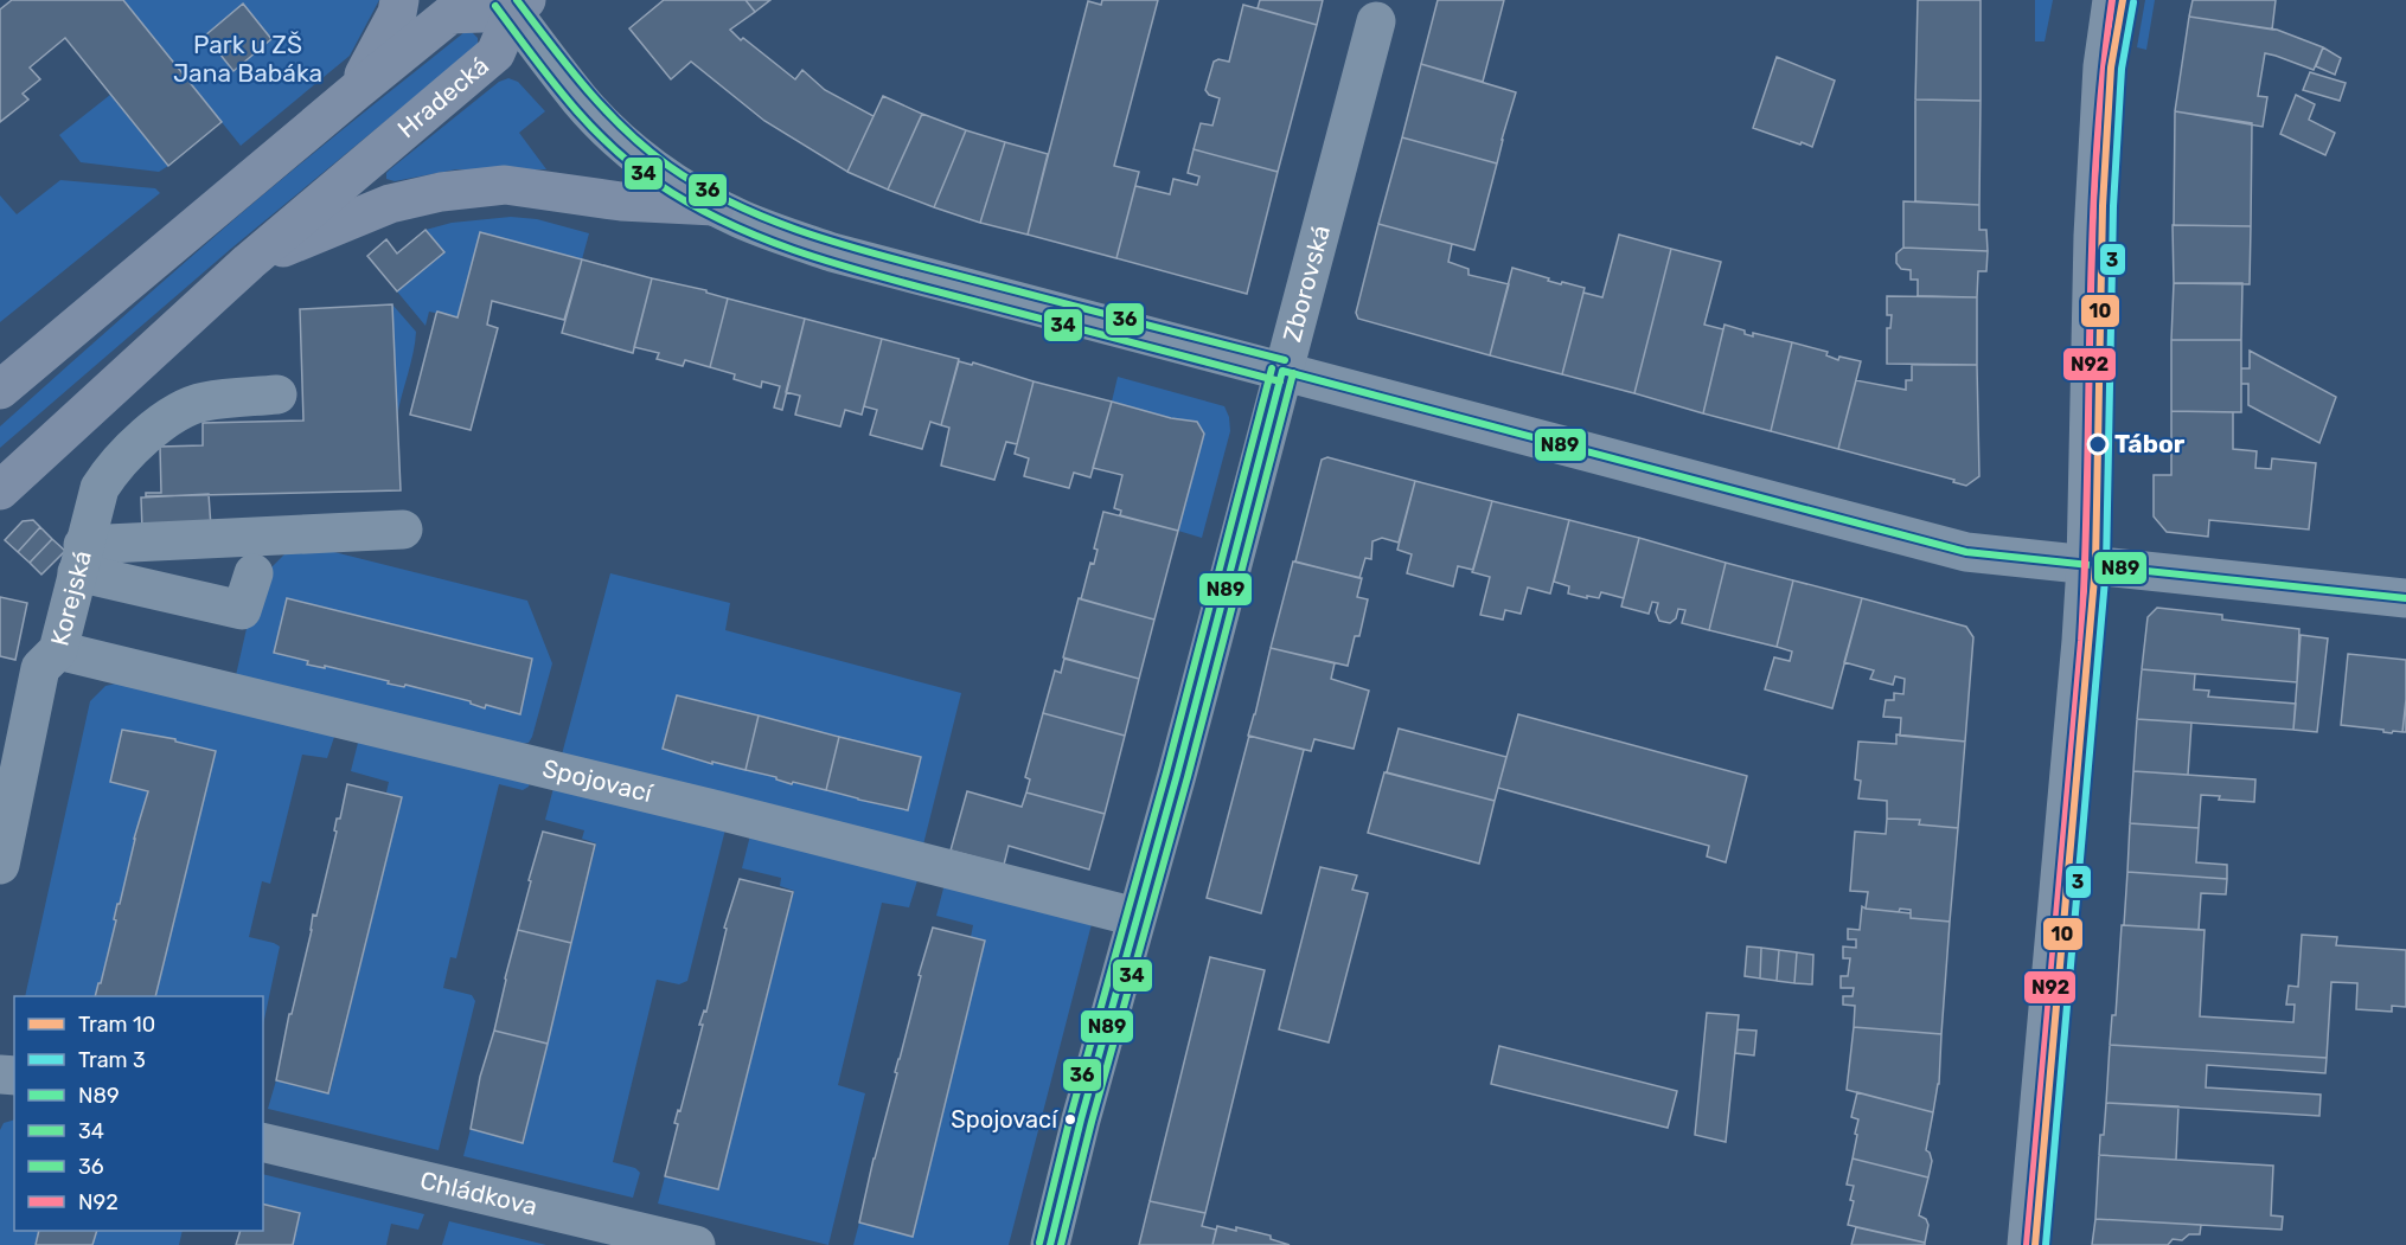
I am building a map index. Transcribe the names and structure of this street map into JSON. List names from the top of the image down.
{
  "streets": {
    "main road": ["Hradecká"],
    "street": [
      "Zborovská",
      "Korejská",
      "Spojovací",
      "Chládkova"
    ]
  },
  "crossings": [
    ["Zborovská", "Spojovací"],
    ["Korejská", "Spojovací"]
  ],
  "parks": ["Park u ZŠ Jana Babáka"],
  "places": ["Tábor", "Spojovací"],
  "lines": [
    "tram line 10",
    "transit line 36",
    "transit line N92",
    "tram line 3",
    "transit line 34",
    "transit line N89"
  ],
  "legend": [
    "Tram 10",
    "Tram 3",
    "N89",
    "34",
    "36",
    "N92"
  ]
}
